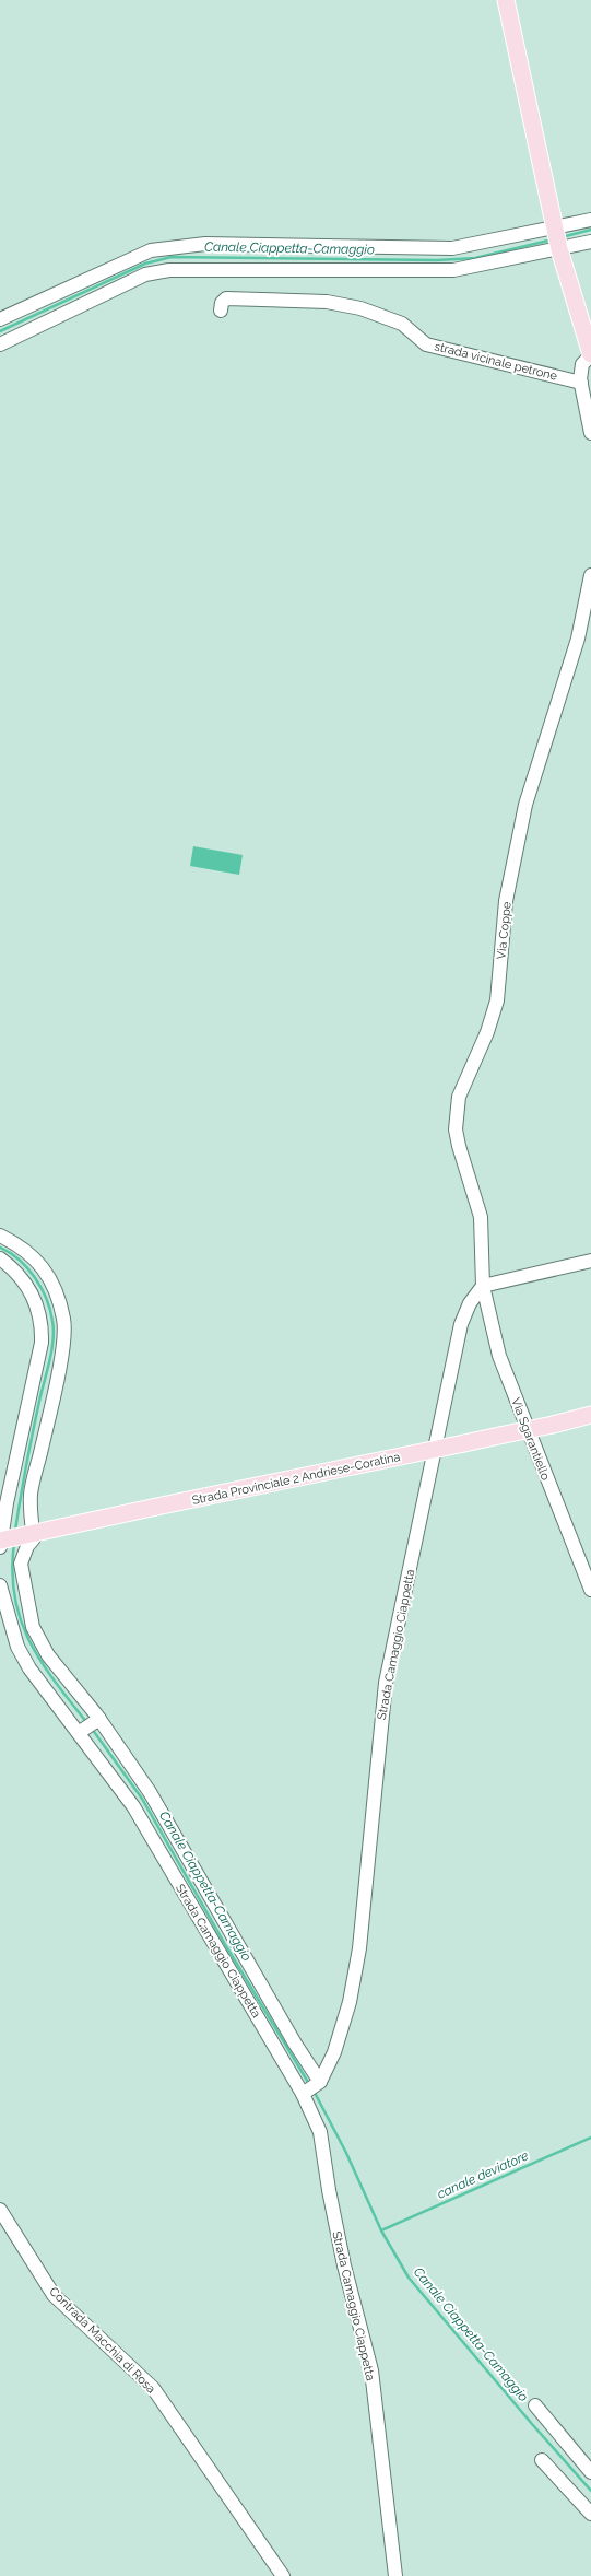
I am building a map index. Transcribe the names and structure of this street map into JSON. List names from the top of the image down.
{
  "streets": {
    "main road": ["Strada Provinciale 2 Andriese-Coratina"],
    "street": [
      "strada vicinale petrone",
      "Via Coppe",
      "Via Sgarantiello",
      "Strada Camaggio Ciappetta",
      "Contrada Macchia di Rosa"
    ]
  },
  "crossings": [
    ["Via Coppe", "Via Sgarantiello"],
    ["Via Coppe", "Strada Camaggio Ciappetta"],
    ["Via Sgarantiello", "Strada Camaggio Ciappetta"]
  ],
  "water": ["Canale Ciappetta-Camaggio", "canale deviatore"]
}
